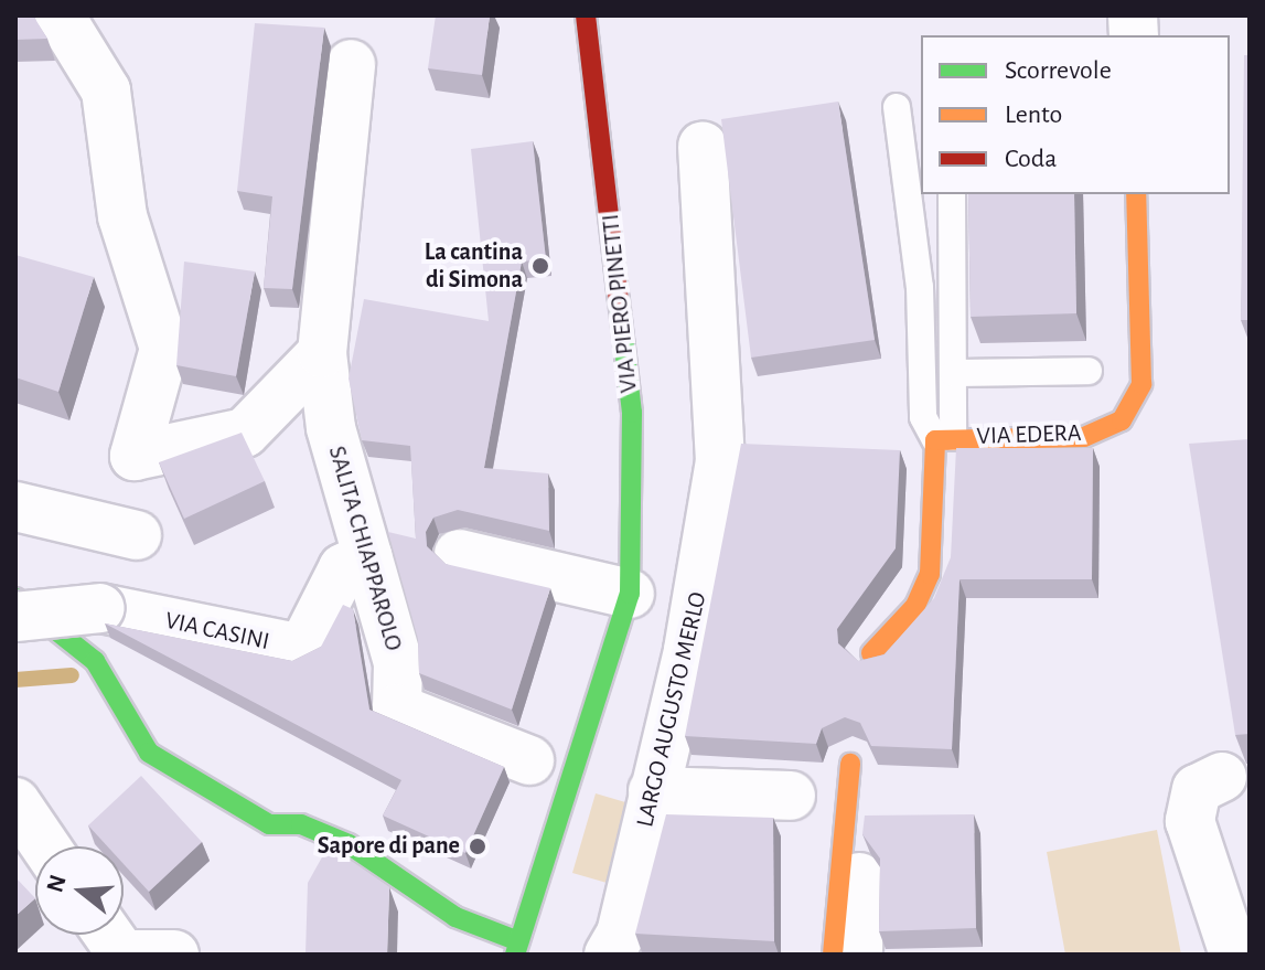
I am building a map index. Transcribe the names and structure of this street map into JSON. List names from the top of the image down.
{
  "streets": {
    "street": [
      "VIA PIERO PINETTI",
      "VIA EDERA",
      "SALITA CHIAPPAROLO",
      "VIA CASINI",
      "LARGO AUGUSTO MERLO"
    ]
  },
  "crossings": [
    ["VIA PIERO PINETTI", "SALITA CHIAPPAROLO"],
    ["SALITA CHIAPPAROLO", "VIA CASINI"]
  ],
  "places": ["La cantina di Simona", "Sapore di pane"],
  "legend": ["Scorrevole", "Lento", "Coda"],
  "north": "left"
}
